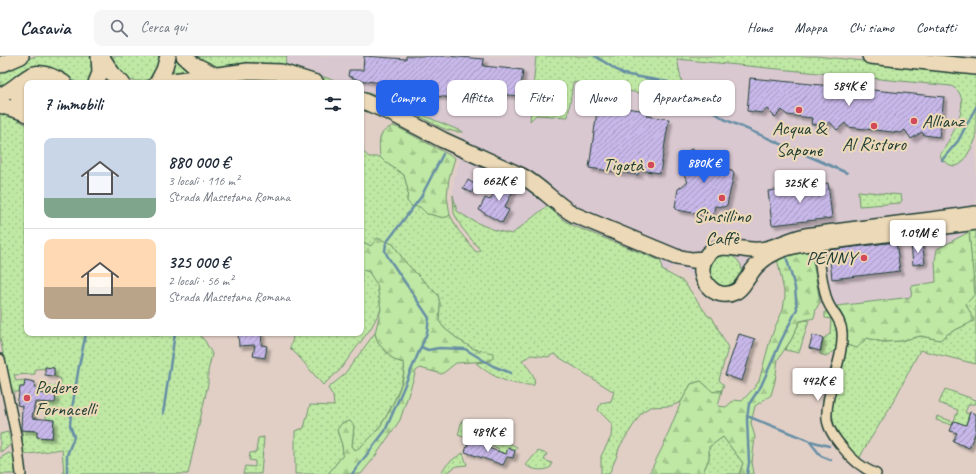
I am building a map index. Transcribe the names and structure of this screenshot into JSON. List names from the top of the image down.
{
  "places": [
    "Acqua & Sapone",
    "Allianz",
    "Al Ristoro",
    "Tigotà",
    "Sinsillino Caffè",
    "PENNY",
    "Podere Fornacelli"
  ],
  "page": {
    "header": "Casavia",
    "search": "Cerca qui",
    "nav": [
      "Home",
      "Mappa",
      "Chi siamo",
      "Contatti"
    ],
    "price": [
      "584K €",
      "880K €",
      "662K €",
      "325K €",
      "1.09M €",
      "442K €",
      "489K €"
    ],
    "chip": [
      "Compra",
      "Affitta",
      "Filtri",
      "Nuovo",
      "Appartamento"
    ],
    "heading": "7 immobili",
    "list": [
      {
        "name": "880 000 €",
        "note": "3 locali · 116 m² · Strada Massetana Romana"
      },
      {
        "name": "325 000 €",
        "note": "2 locali · 56 m² · Strada Massetana Romana"
      }
    ]
  }
}
